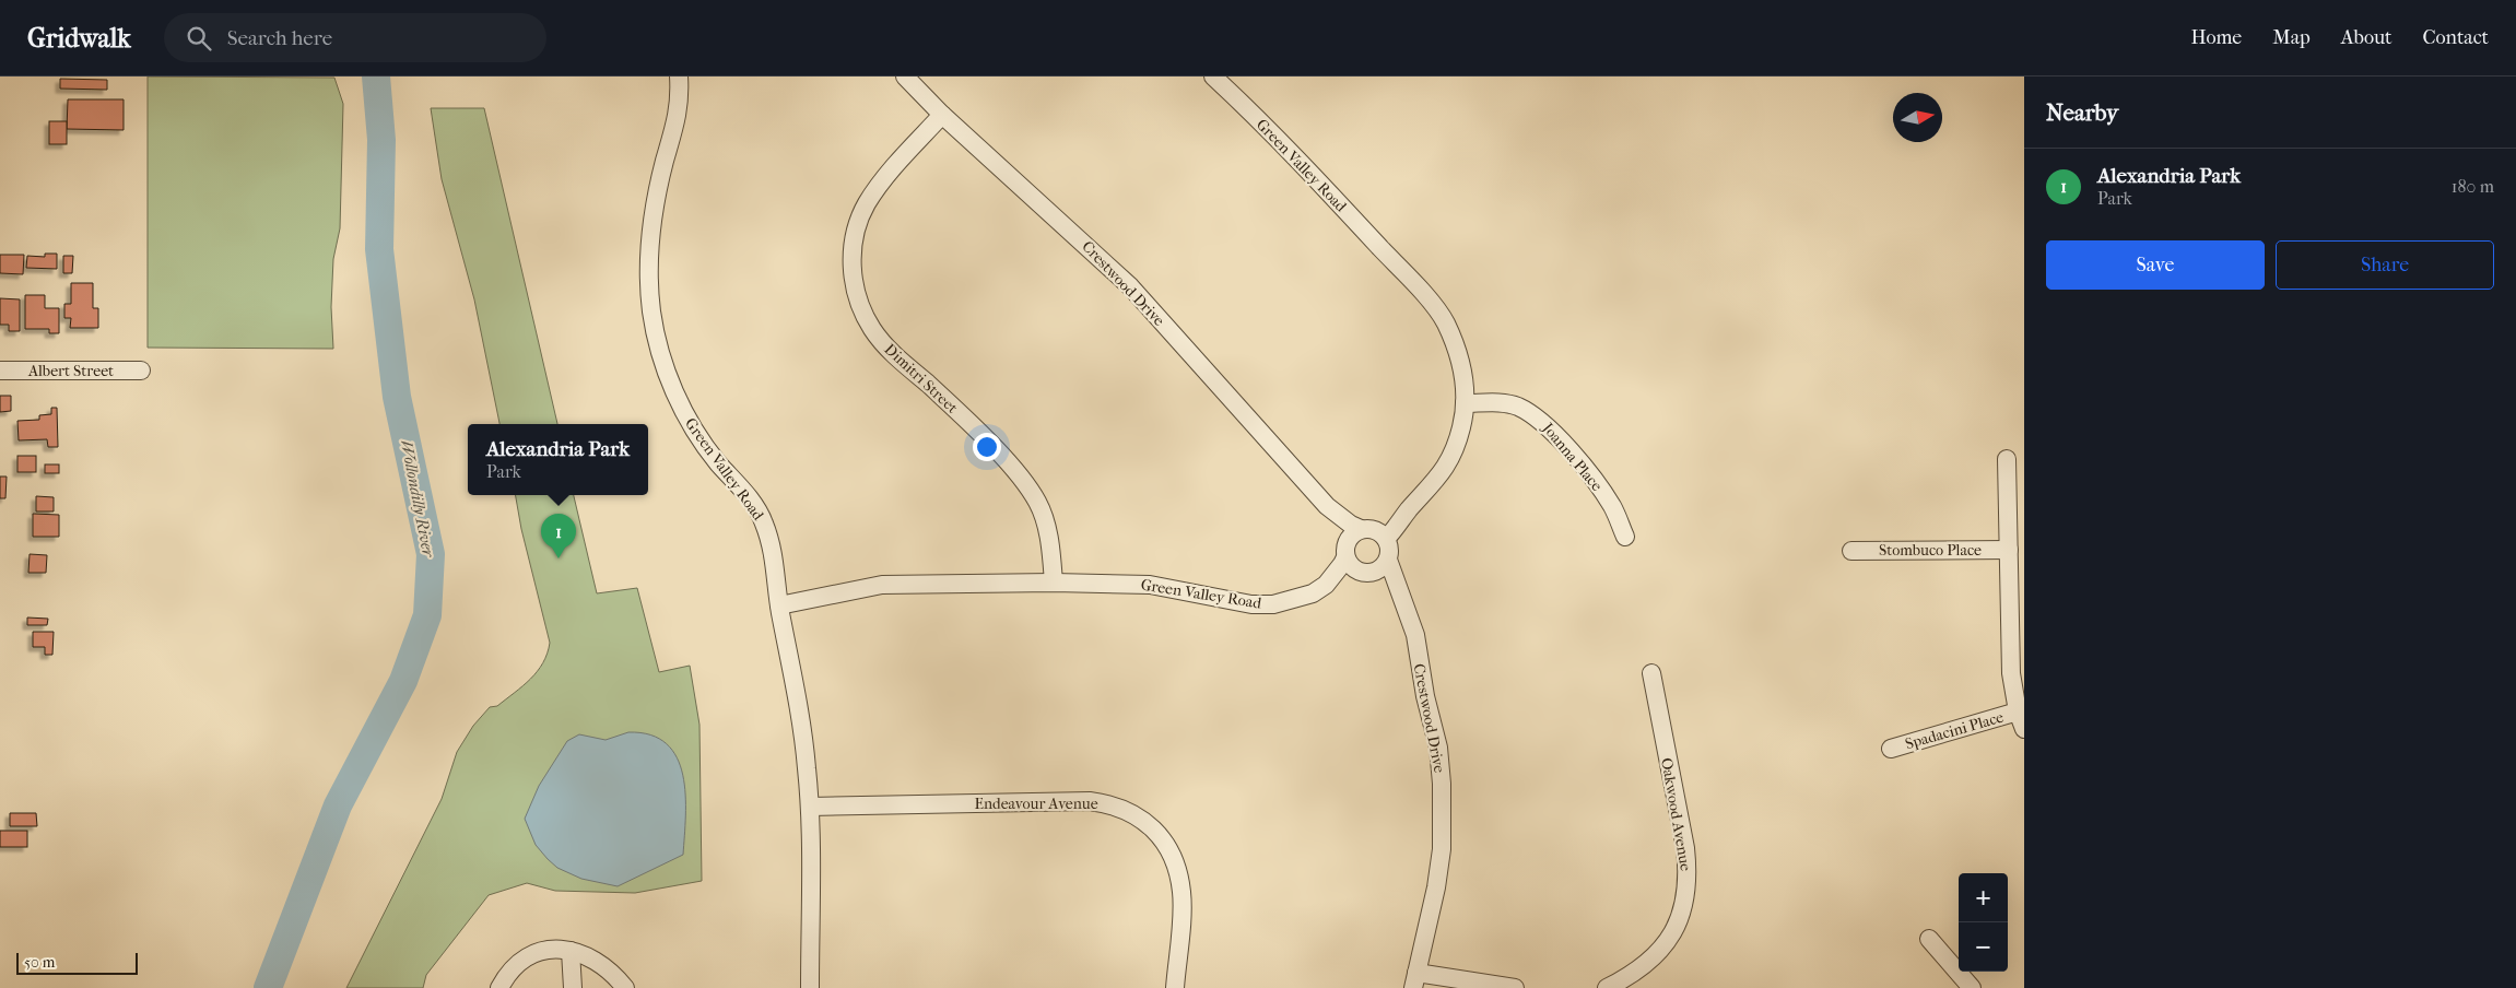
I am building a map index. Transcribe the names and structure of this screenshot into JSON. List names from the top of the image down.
{
  "streets": {
    "street": [
      "Green Valley Road",
      "Crestwood Drive",
      "Albert Street",
      "Dimitri Street",
      "Joanna Place",
      "Stombuco Place",
      "Spadacini Place",
      "Endeavour Avenue",
      "Oakwood Avenue"
    ]
  },
  "crossings": [
    ["Green Valley Road", "Crestwood Drive"],
    ["Green Valley Road", "Dimitri Street"],
    ["Green Valley Road", "Joanna Place"],
    ["Green Valley Road", "Endeavour Avenue"],
    ["Crestwood Drive", "Dimitri Street"]
  ],
  "water": ["Wollondilly River"],
  "scale_bar": "50 m",
  "north": "right",
  "page": {
    "header": "Gridwalk",
    "search": "Search here",
    "nav": [
      "Home",
      "Map",
      "About",
      "Contact"
    ],
    "heading": "Nearby",
    "list": [
      {
        "mark": "1",
        "name": "Alexandria Park",
        "note": "Park",
        "value": "180 m"
      }
    ],
    "buttons": ["Save", "Share"],
    "popup": ["Alexandria Park", "Park"],
    "pins": "1",
    "map_buttons": ["+", "−"],
    "scale": "50 m"
  }
}
